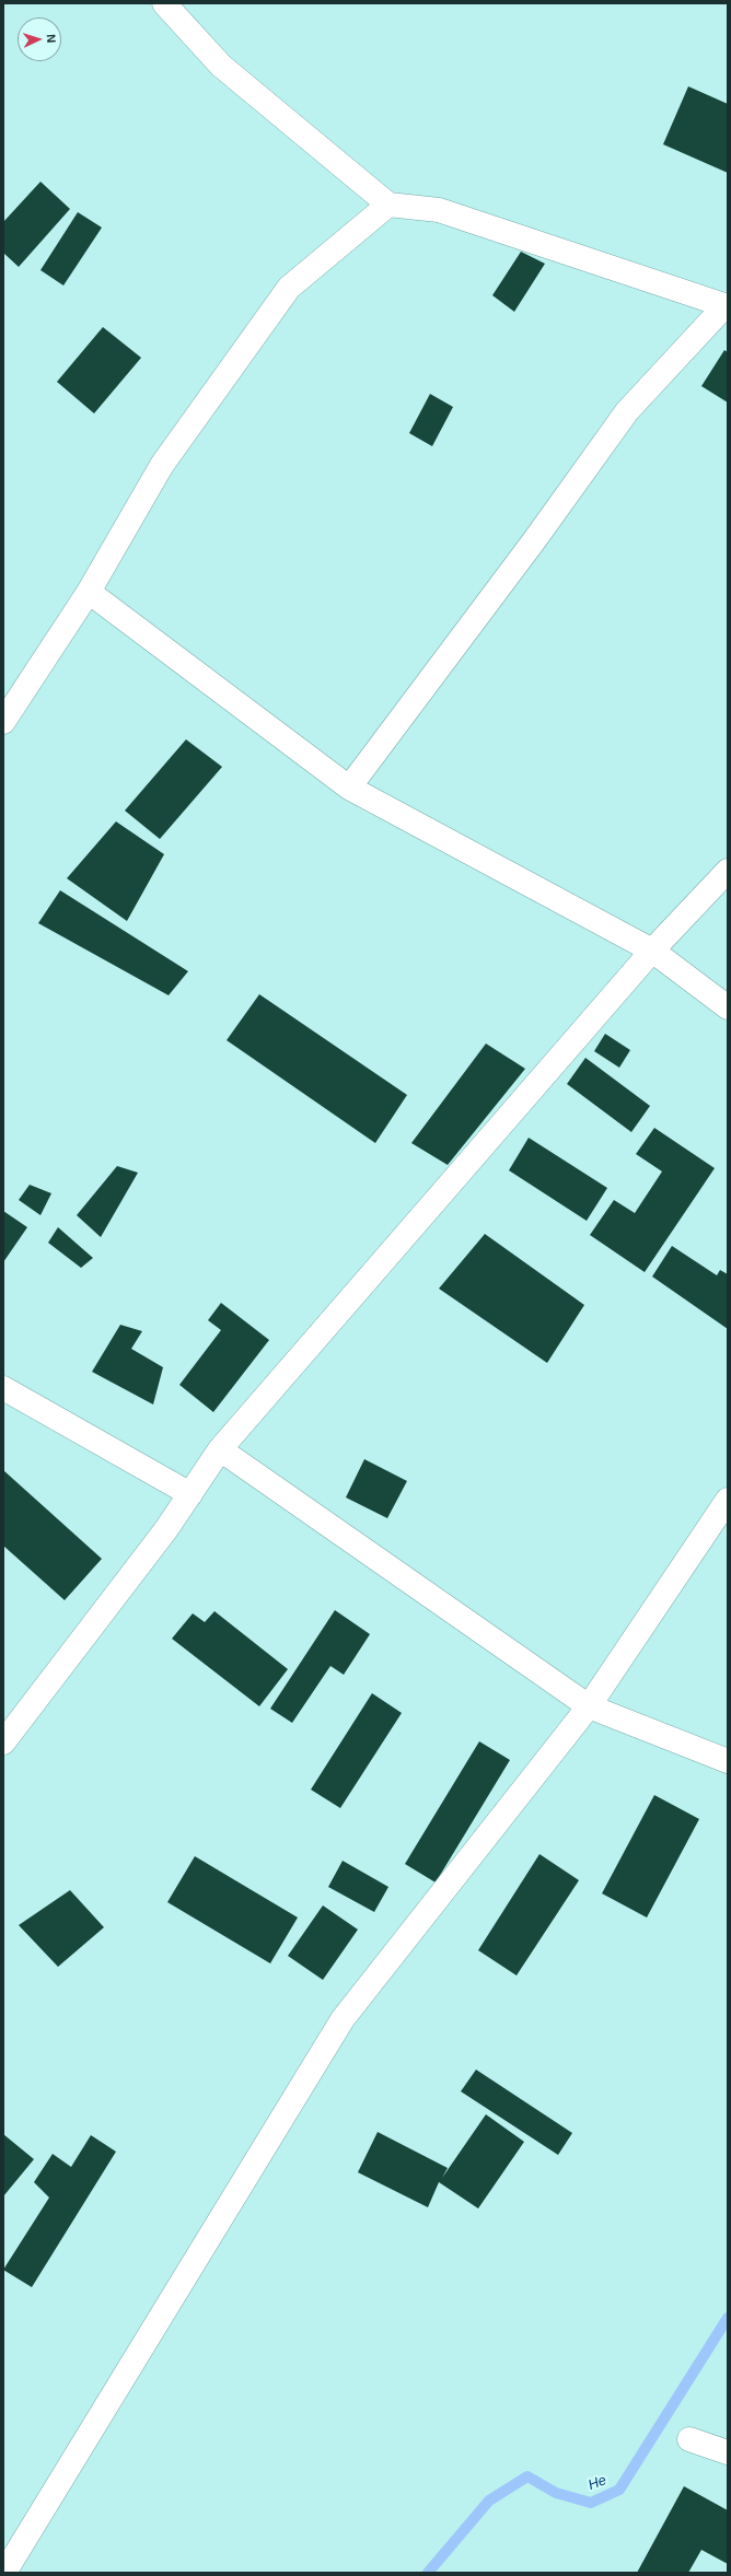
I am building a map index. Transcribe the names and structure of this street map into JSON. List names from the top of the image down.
{
  "water": ["He"],
  "north": "right"
}
